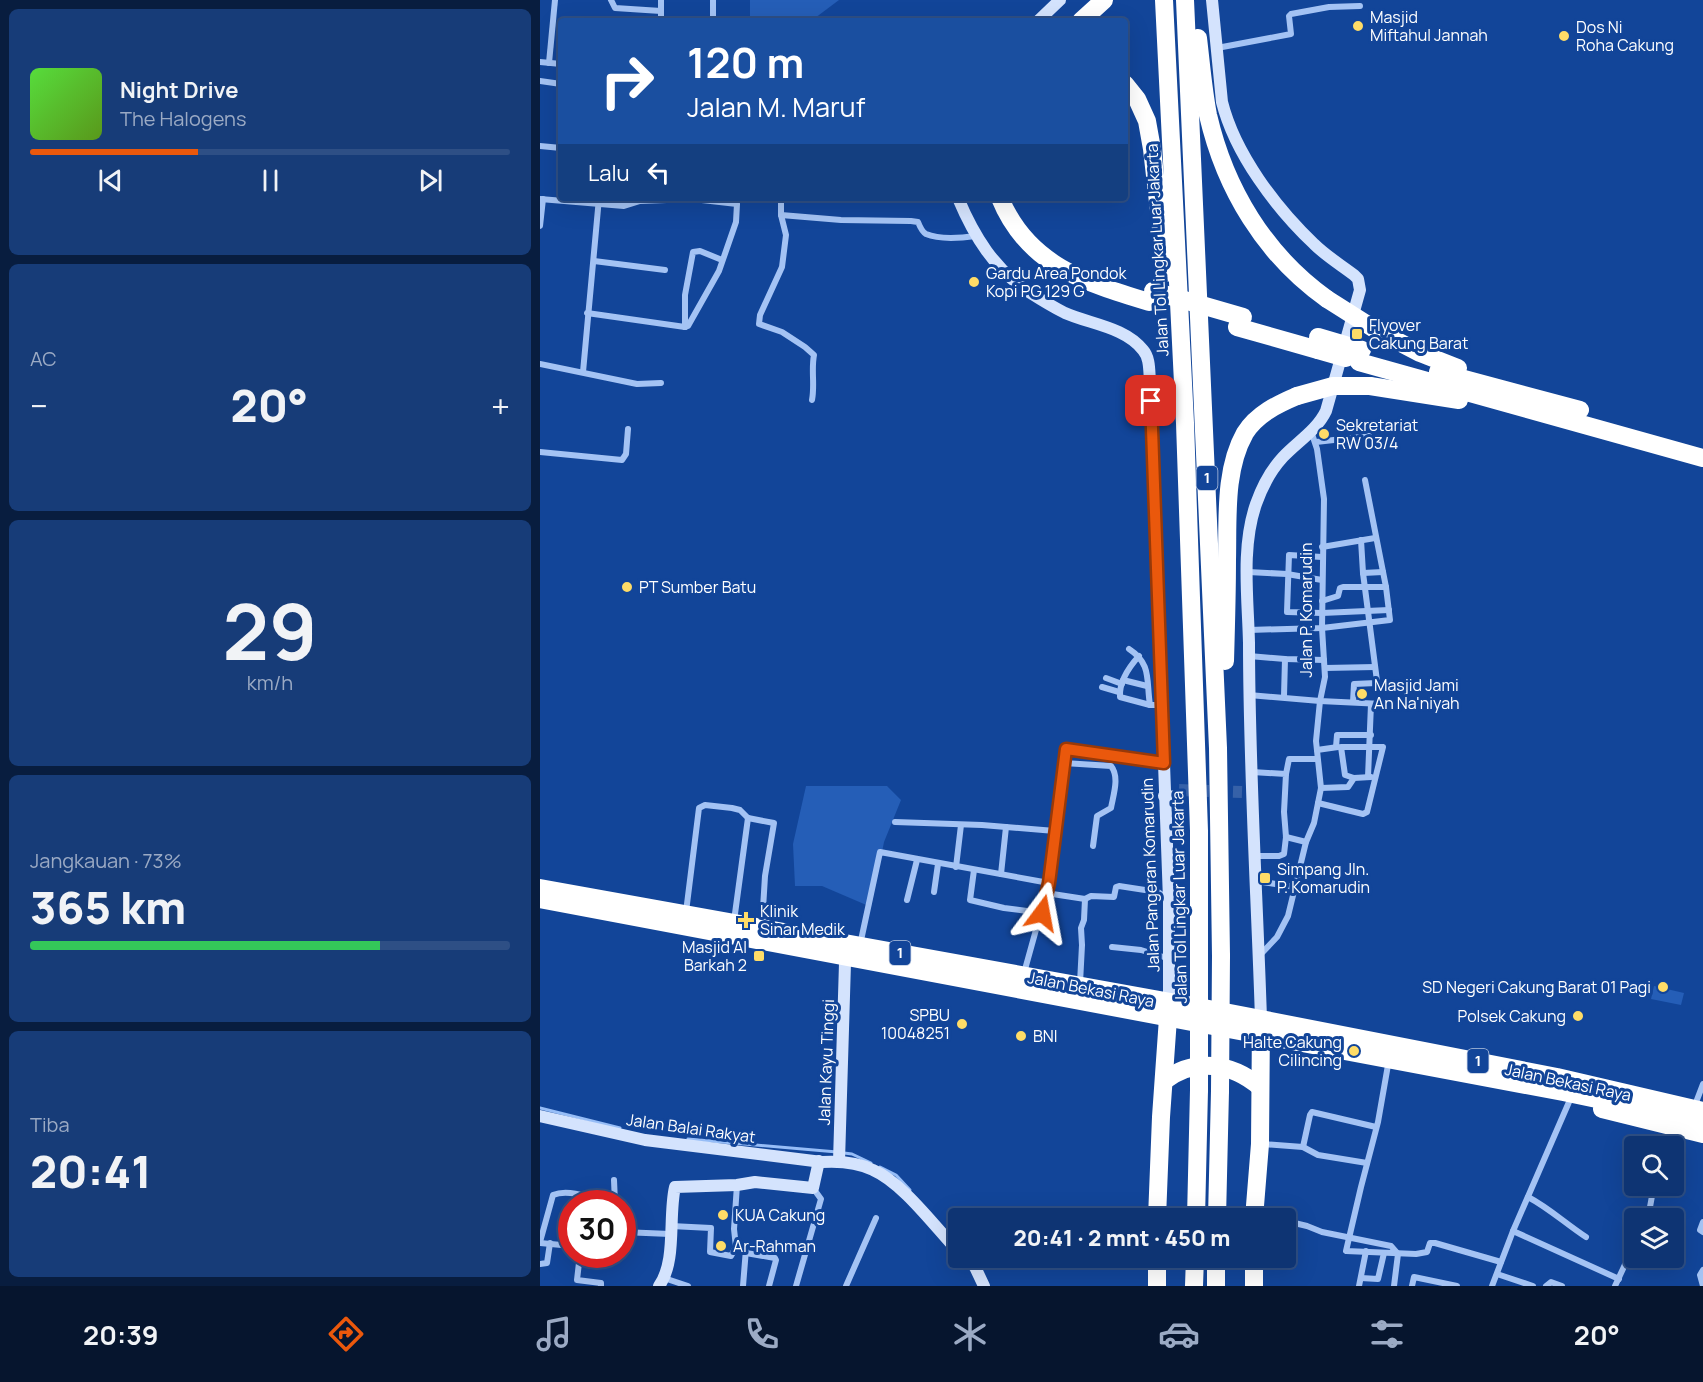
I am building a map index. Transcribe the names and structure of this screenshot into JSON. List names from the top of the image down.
{
  "streets": {
    "highway": ["Jalan Tol Lingkar Luar Jakarta", "1", "Jalan Bekasi Raya"],
    "street": [
      "Jalan P. Komarudin",
      "Jalan Pangeran Komarudin",
      "Jalan Kayu Tinggi",
      "Jalan Balai Rakyat"
    ]
  },
  "crossings": [
    ["Jalan Pangeran Komarudin", "Jalan Bekasi Raya"],
    ["Jalan Bekasi Raya", "Jalan Kayu Tinggi"],
    ["Jalan Kayu Tinggi", "Jalan Balai Rakyat"]
  ],
  "places": {
    "other": [
      "Masjid Miftahul Jannah",
      "Dos Ni Roha Cakung",
      "Gardu Area Pondok Kopi PG 129 G",
      "Sekretariat RW 03/4",
      "PT Sumber Batu",
      "Masjid Jami An Na'niyah",
      "SD Negeri Cakung Barat 01 Pagi",
      "Polsek Cakung",
      "SPBU 10048251",
      "BNI",
      "Halte Cakung Cilincing",
      "KUA Cakung",
      "Ar-Rahman"
    ],
    "transit": ["Flyover Cakung Barat", "Simpang Jln. P. Komarudin", "Masjid Al Barkah 2"],
    "health": ["Klinik Sinar Medik"]
  },
  "page": {
    "turn": ["120 m", "Jalan M. Maruf"],
    "song": ["Night Drive", "The Halogens"],
    "then": "Lalu",
    "tile": [
      "AC",
      ["29", "km/h"],
      ["Jangkauan · 73%", "365 km"],
      ["Tiba", "20:41"]
    ],
    "heat": ["−", "20°", "+"],
    "limit": "30",
    "trip": "20:41 · 2 mnt · 450 m",
    "tabs": ["20:39", "20°"]
  }
}
